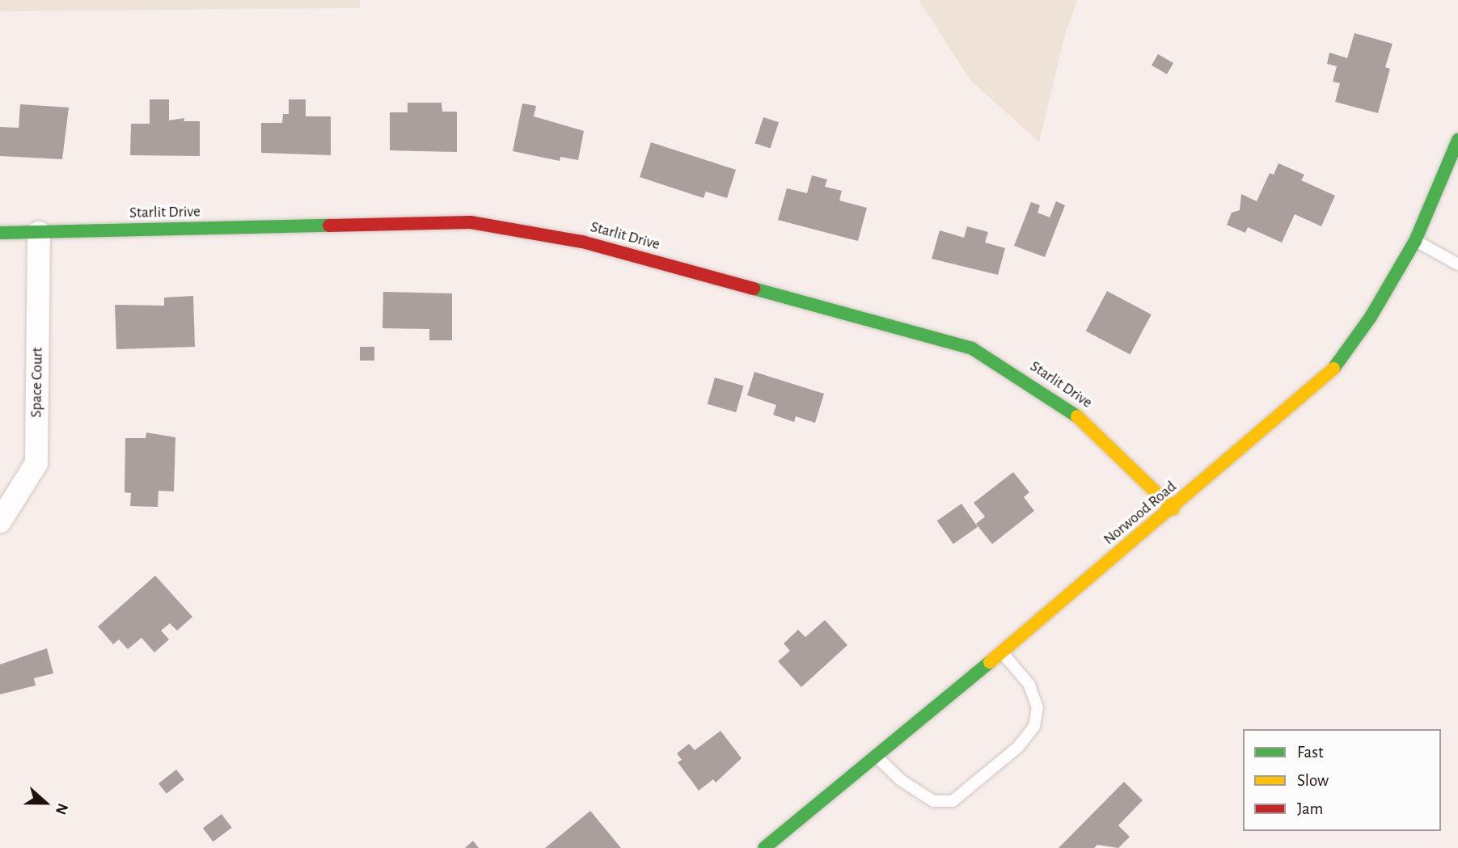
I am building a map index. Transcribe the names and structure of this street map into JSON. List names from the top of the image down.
{
  "streets": {
    "street": ["Starlit Drive", "Space Court", "Norwood Road"]
  },
  "crossings": [
    ["Starlit Drive", "Space Court"],
    ["Starlit Drive", "Norwood Road"]
  ],
  "legend": ["Fast", "Slow", "Jam"],
  "north": "right"
}
